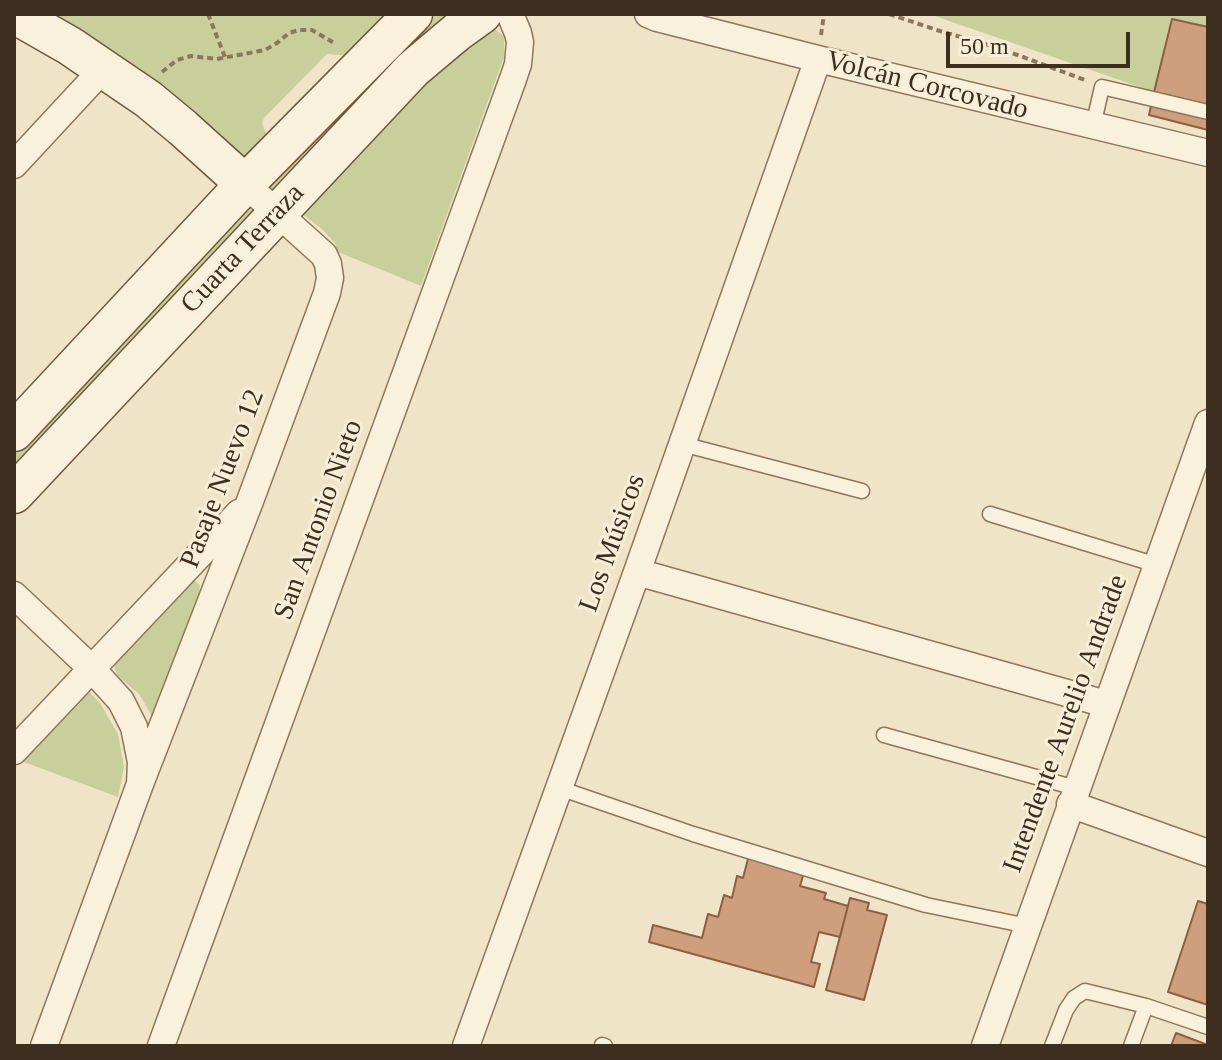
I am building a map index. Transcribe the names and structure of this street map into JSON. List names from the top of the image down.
{
  "streets": {
    "main road": ["Cuarta Terraza"],
    "street": [
      "Volcán Corcovado",
      "Pasaje Nuevo 12",
      "San Antonio Nieto",
      "Los Músicos",
      "Intendente Aurelio Andrade"
    ]
  },
  "crossings": [
    ["Volcán Corcovado", "Los Músicos"],
    ["Cuarta Terraza", "Pasaje Nuevo 12"]
  ],
  "scale_bar": "50 m"
}
